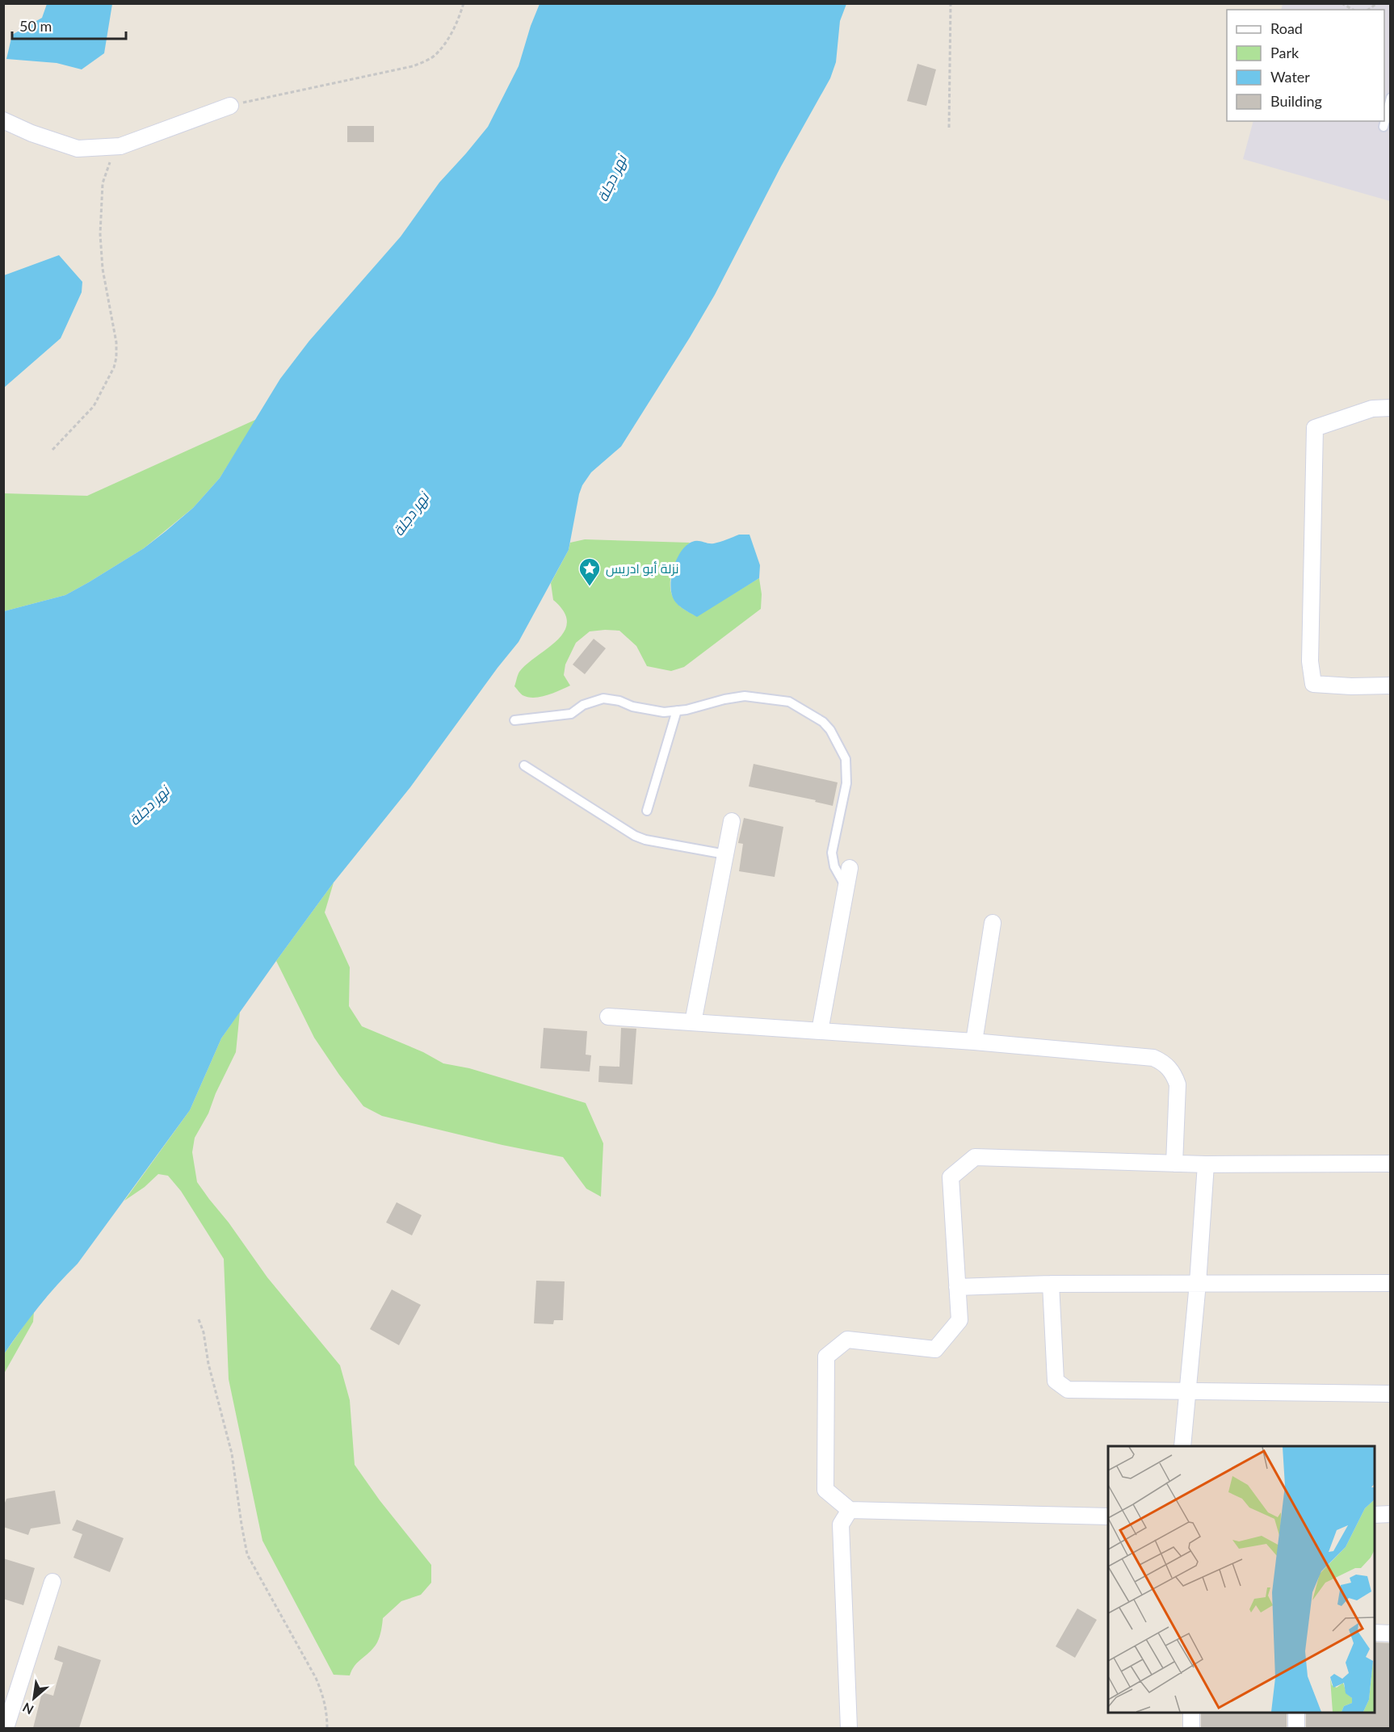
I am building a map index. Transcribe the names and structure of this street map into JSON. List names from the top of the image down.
{
  "water": ["نهر دجلة"],
  "places": {
    "place": ["نزلة أبو ادريس"]
  },
  "legend": [
    "Road",
    "Park",
    "Water",
    "Building"
  ],
  "scale_bar": "50 m",
  "north": "bottom left"
}
